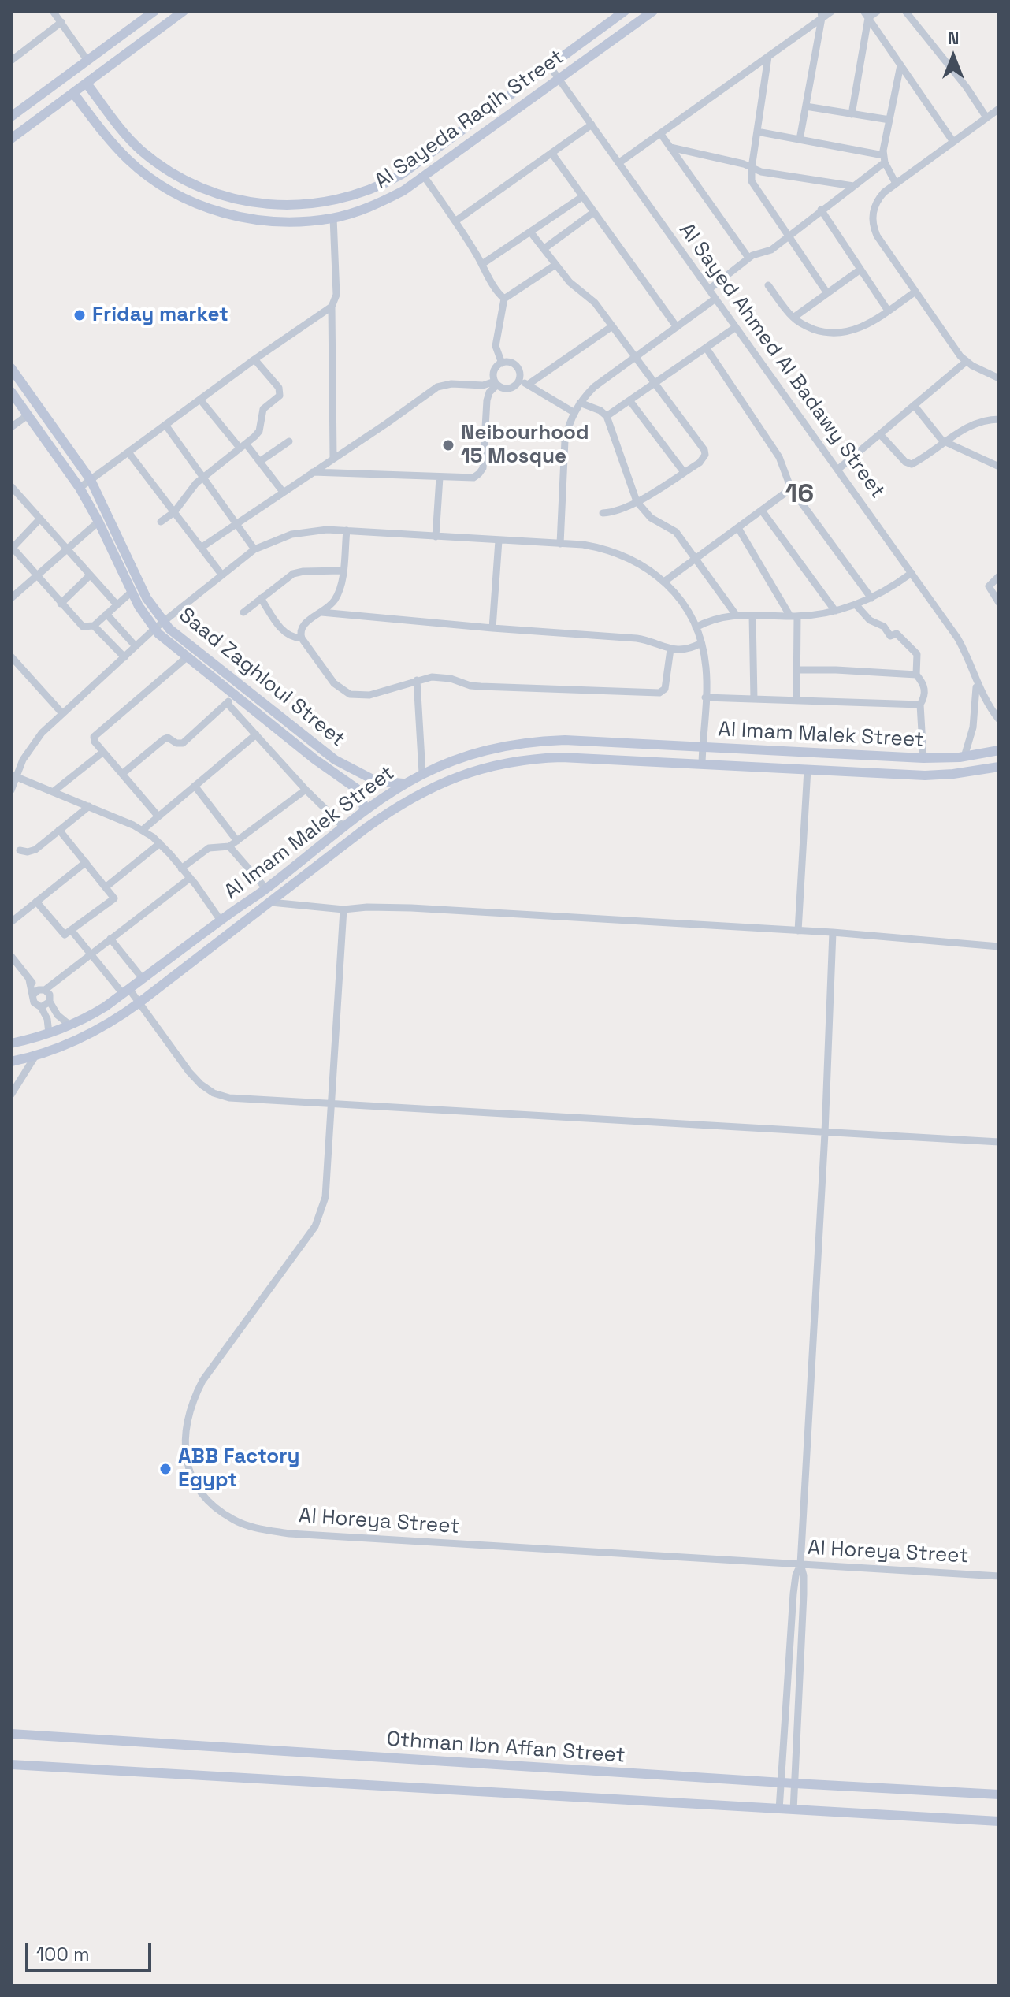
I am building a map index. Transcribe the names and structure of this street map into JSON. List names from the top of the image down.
{
  "streets": {
    "street": [
      "Al Sayeda Raqih Street",
      "Al Sayed Ahmed Al Badawy Street",
      "Saad Zaghloul Street",
      "Al Imam Malek Street",
      "Al Horeya Street",
      "Othman Ibn Affan Street"
    ]
  },
  "crossings": [
    ["Al Sayeda Raqih Street", "Al Sayed Ahmed Al Badawy Street"],
    ["Al Sayed Ahmed Al Badawy Street", "Al Imam Malek Street"],
    ["Saad Zaghloul Street", "Al Imam Malek Street"]
  ],
  "districts": ["16"],
  "places": ["Friday market", "Neibourhood 15 Mosque", "ABB Factory Egypt"],
  "scale_bar": "100 m",
  "north": "top"
}
